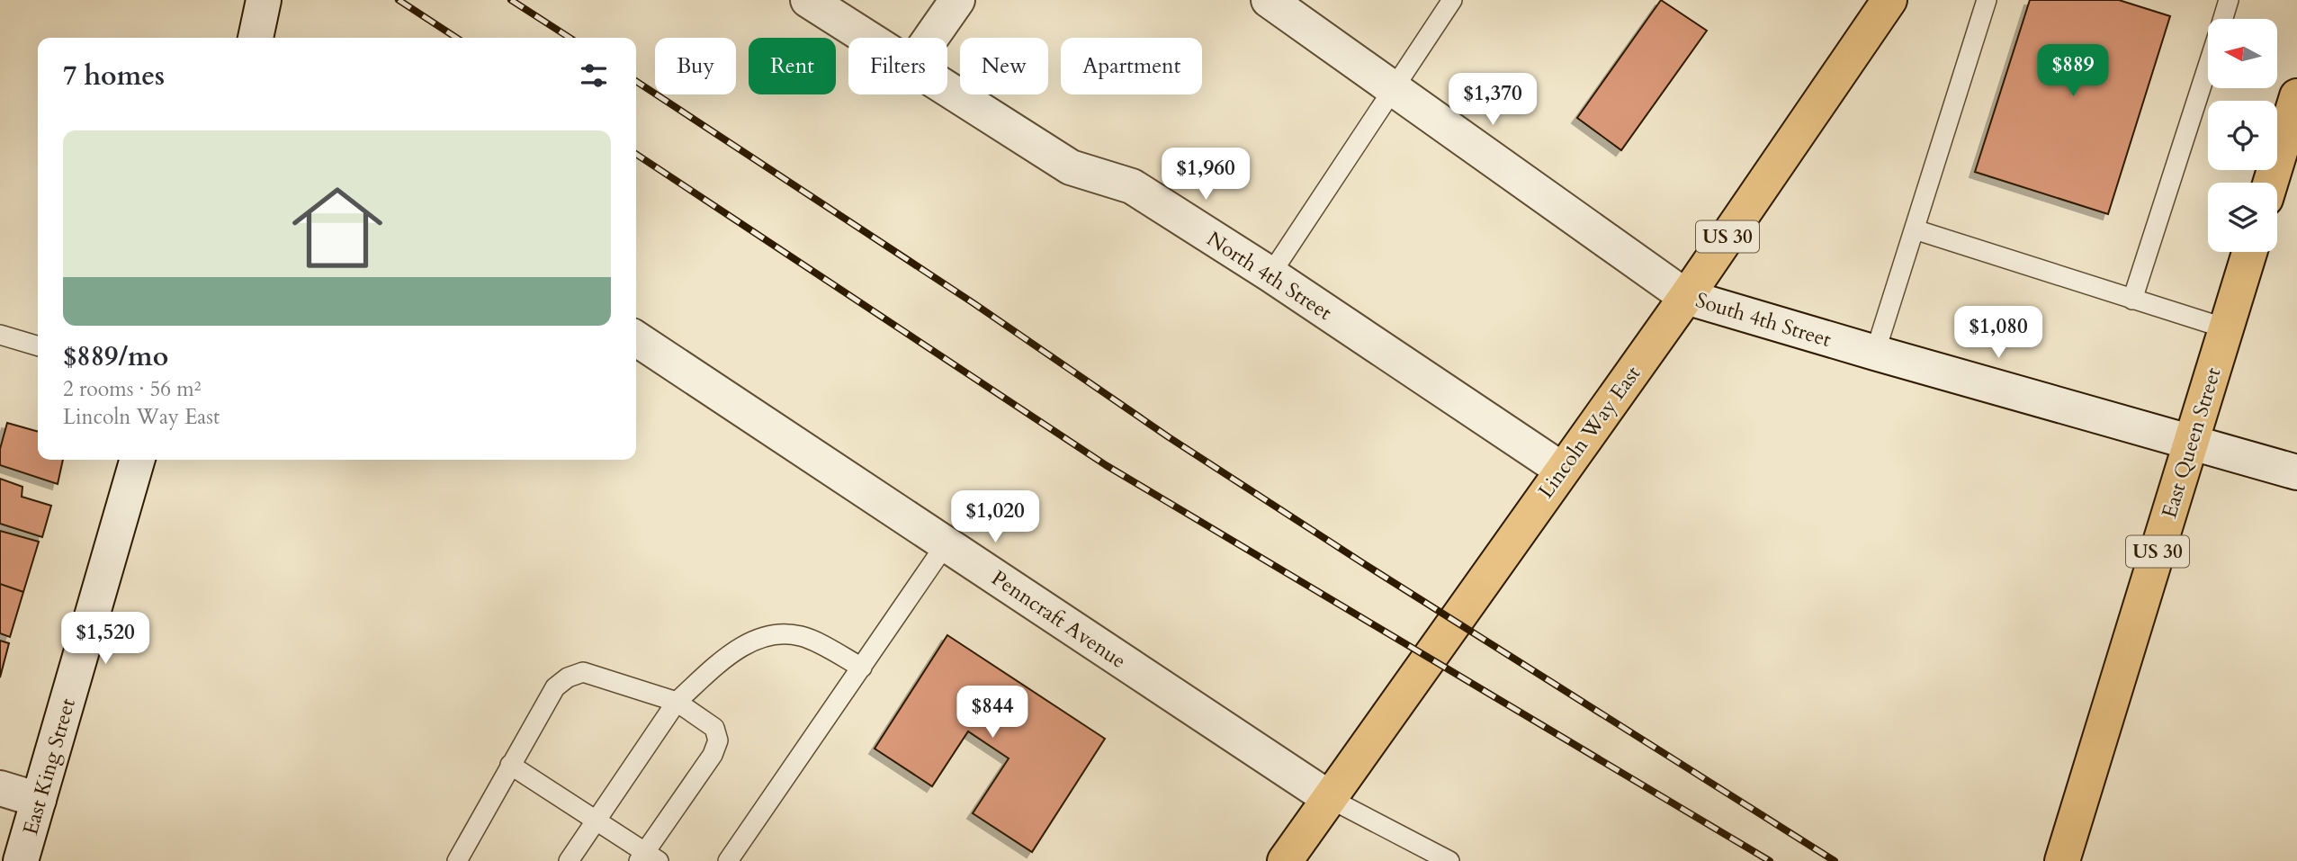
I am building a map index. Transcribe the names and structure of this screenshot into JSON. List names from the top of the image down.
{
  "streets": {
    "highway": ["US 30", "Lincoln Way East", "East Queen Street"],
    "street": [
      "North 4th Street",
      "South 4th Street",
      "Penncraft Avenue",
      "East King Street"
    ]
  },
  "crossings": [
    ["North 4th Street", "Lincoln Way East"],
    ["South 4th Street", "Lincoln Way East"],
    ["South 4th Street", "East Queen Street"],
    ["Lincoln Way East", "Penncraft Avenue"]
  ],
  "north": "left",
  "page": {
    "chip": [
      "Buy",
      "Rent",
      "Filters",
      "New",
      "Apartment"
    ],
    "heading": "7 homes",
    "price": [
      "$889",
      "$1,370",
      "$1,960",
      "$1,080",
      "$1,020",
      "$1,520",
      "$844"
    ],
    "list": [
      {
        "name": "$889/mo",
        "note": "2 rooms · 56 m² · Lincoln Way East"
      }
    ]
  }
}
